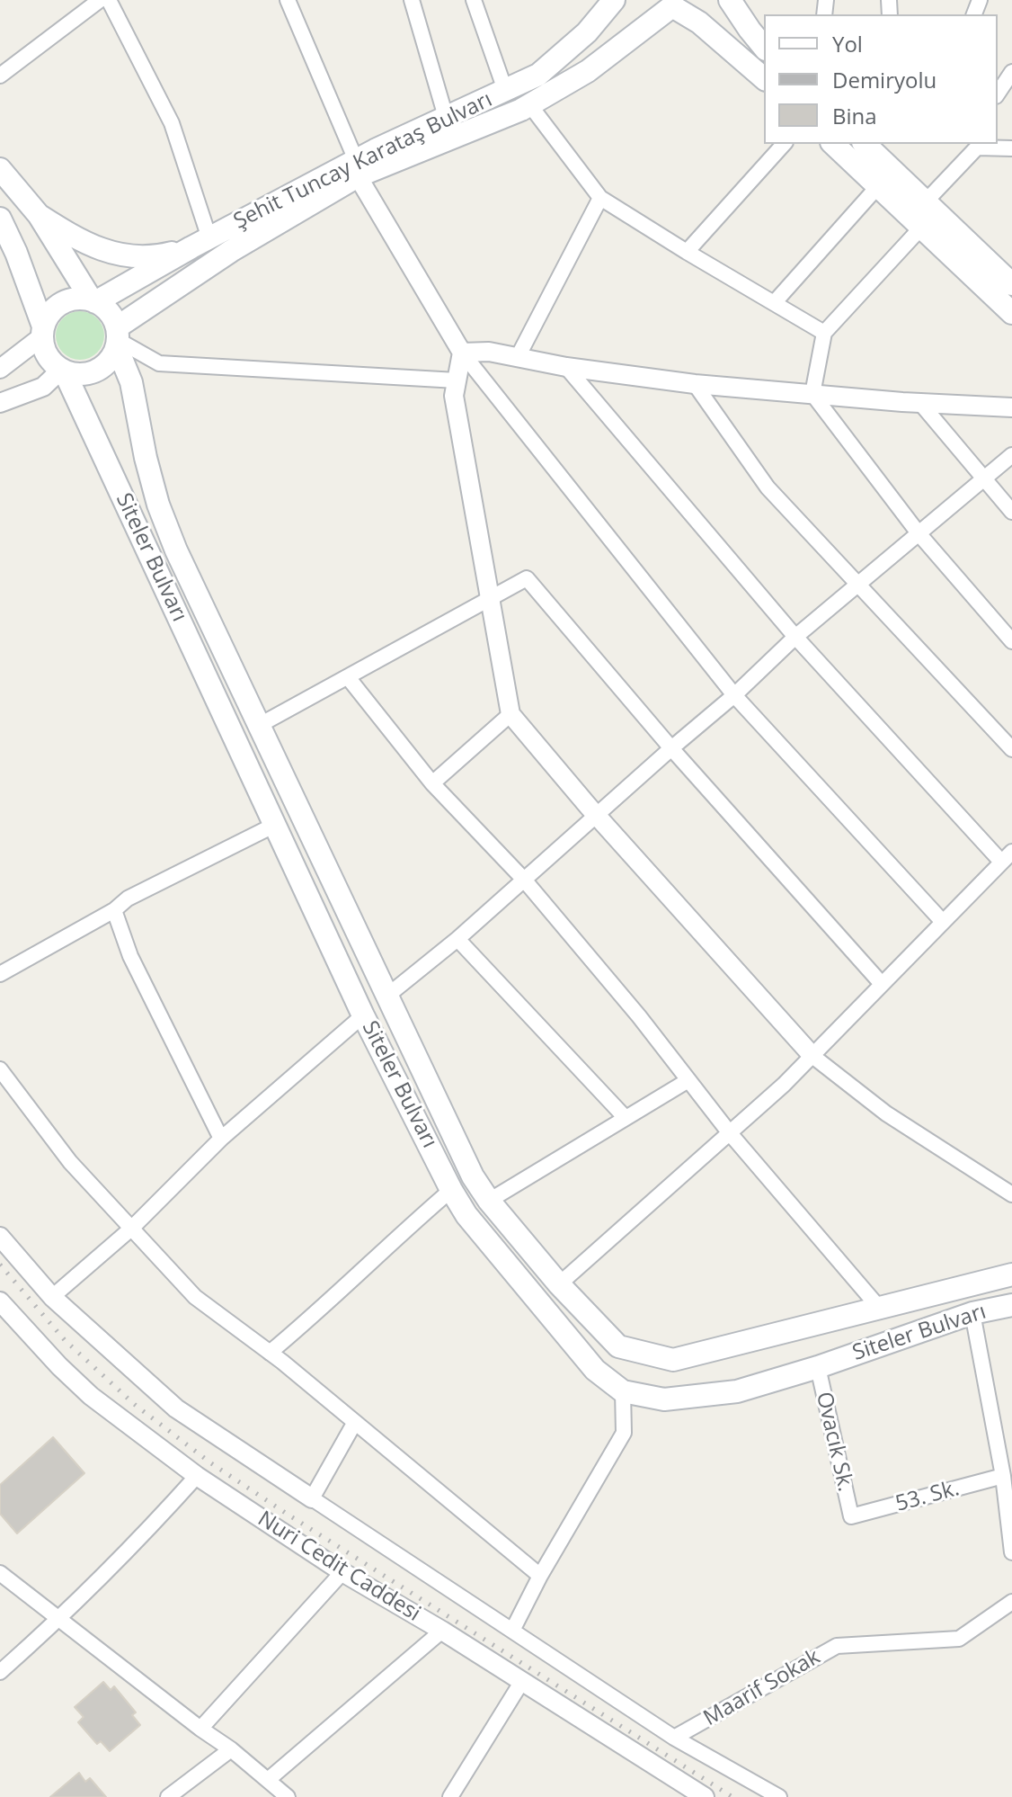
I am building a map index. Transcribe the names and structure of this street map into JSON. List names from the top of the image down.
{
  "streets": {
    "main road": ["Şehit Tuncay Karataş Bulvarı", "Siteler Bulvarı"],
    "street": [
      "Ovacık Sk.",
      "53. Sk.",
      "Nuri Cedit Caddesi",
      "Maarif Sokak"
    ]
  },
  "crossings": [
    ["Şehit Tuncay Karataş Bulvarı", "Siteler Bulvarı"],
    ["Siteler Bulvarı", "Ovacık Sk."],
    ["Ovacık Sk.", "53. Sk."]
  ],
  "legend": ["Yol", "Demiryolu", "Bina"]
}
